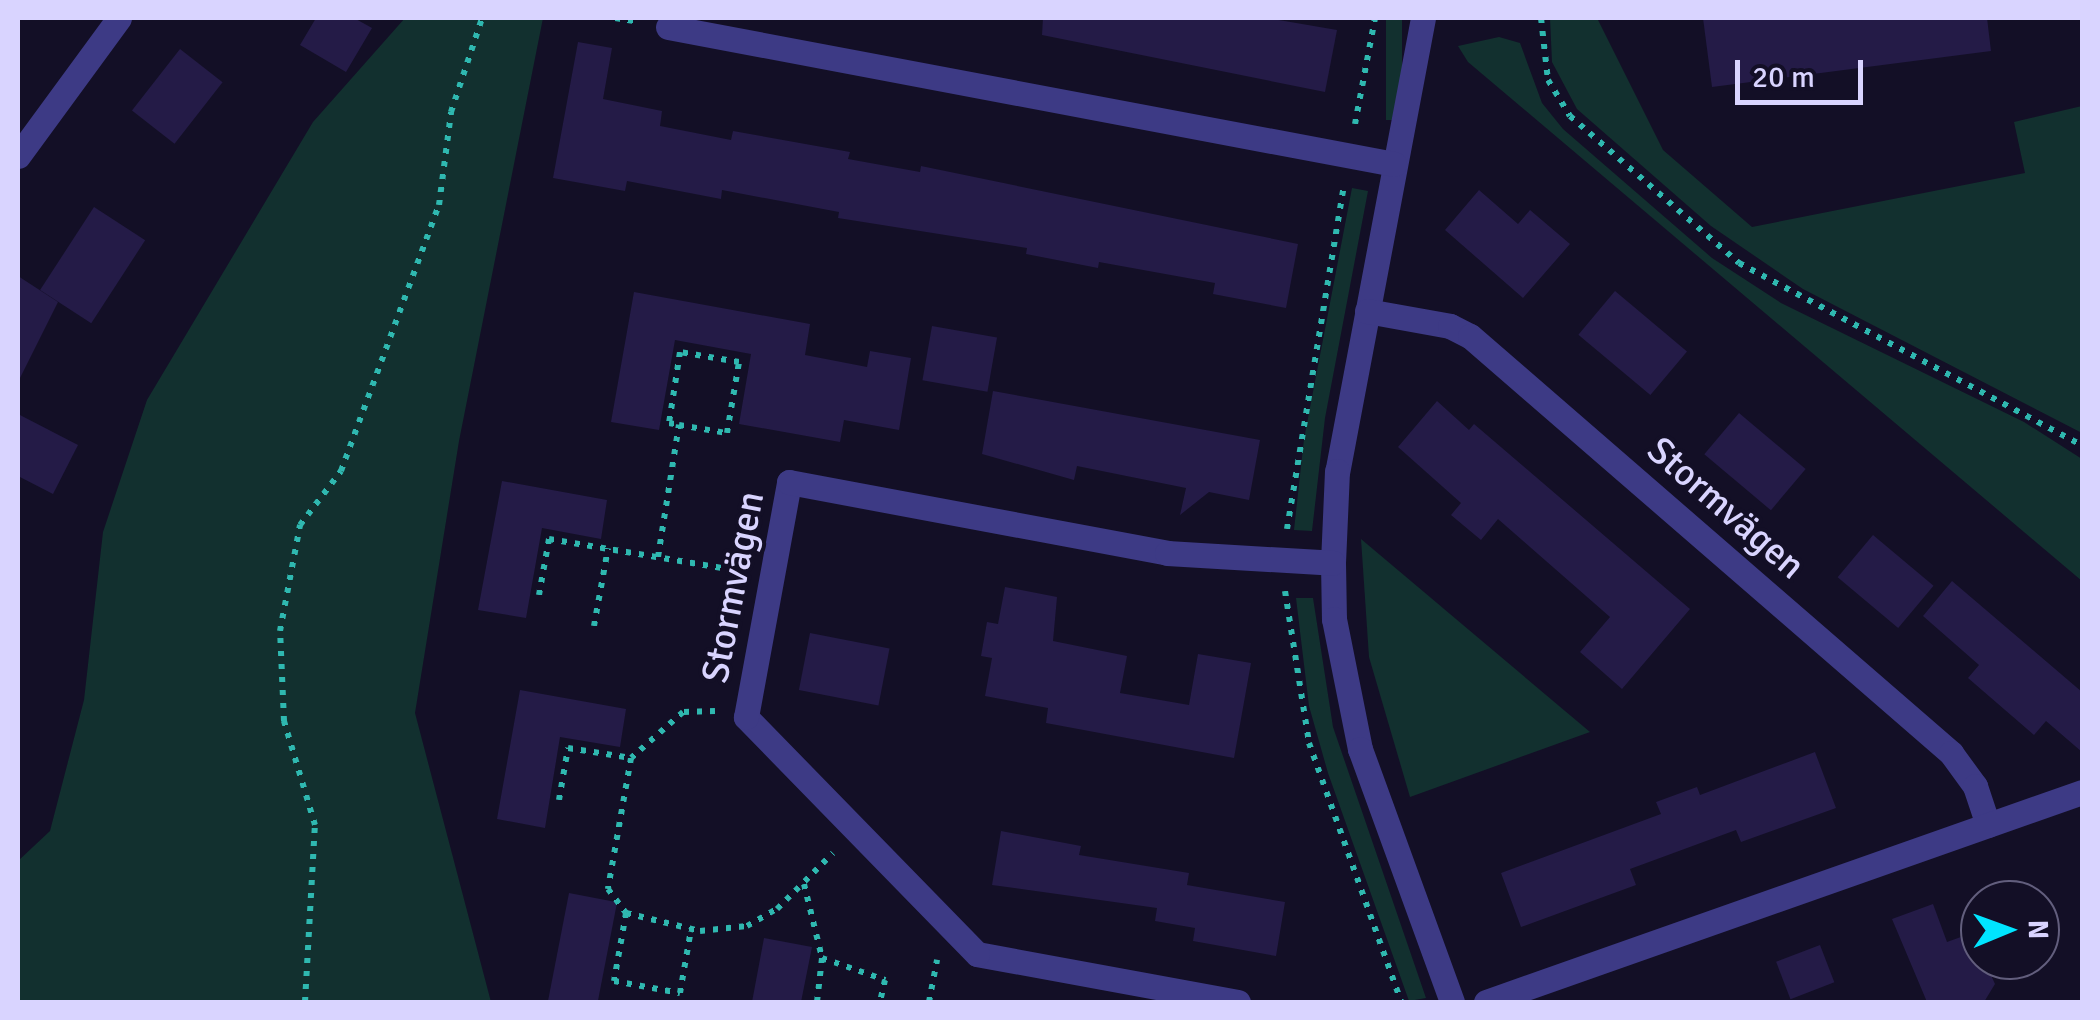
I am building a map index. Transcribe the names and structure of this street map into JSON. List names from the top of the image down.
{
  "streets": {
    "street": ["Stormvägen"]
  },
  "scale_bar": "20 m",
  "north": "right"
}
